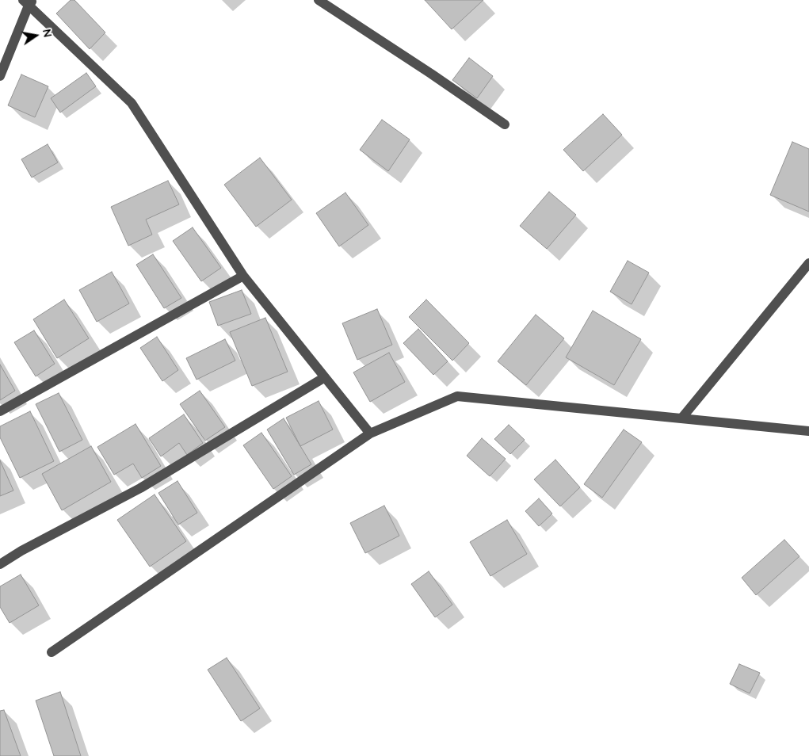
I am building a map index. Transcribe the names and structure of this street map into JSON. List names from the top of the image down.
{
  "north": "right"
}
